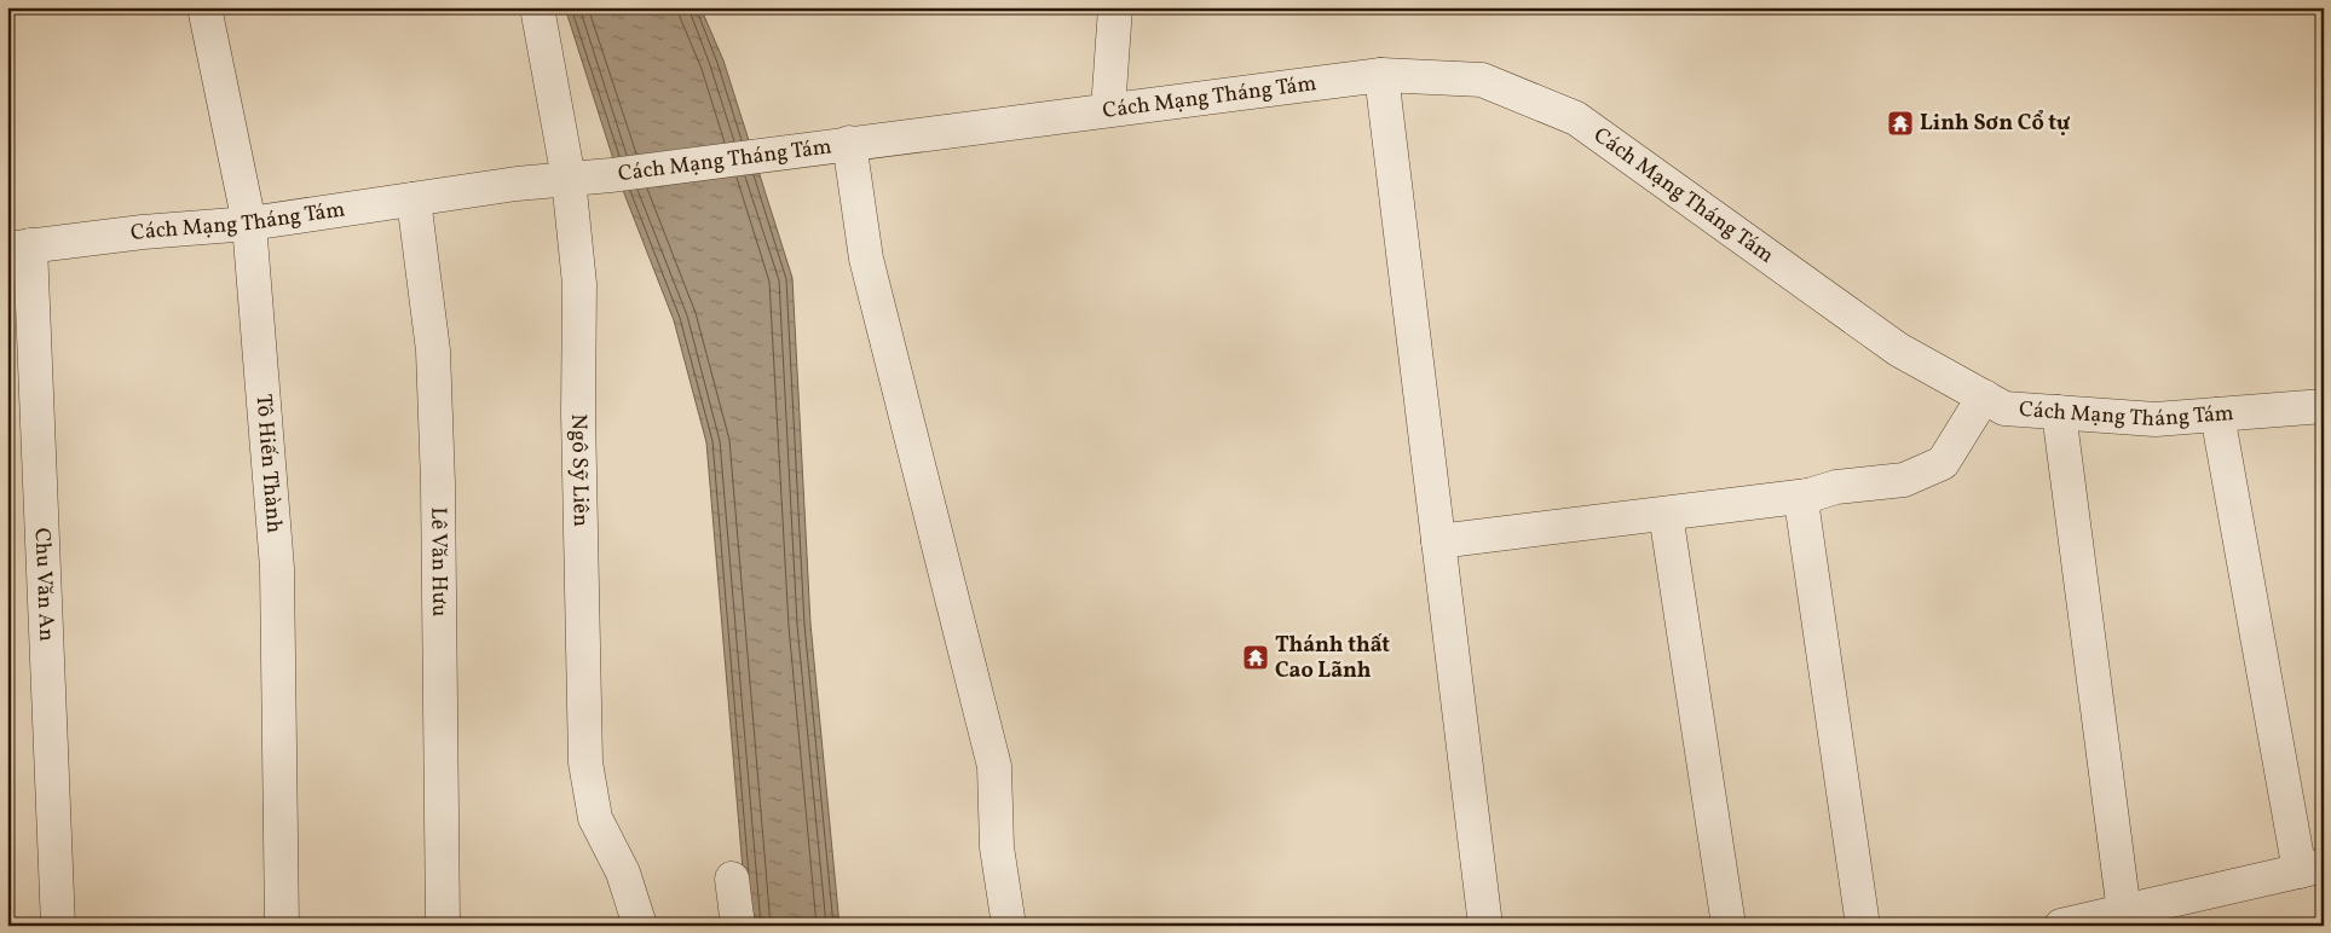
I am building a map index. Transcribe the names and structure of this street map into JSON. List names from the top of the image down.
{
  "streets": {
    "street": [
      "Cách Mạng Tháng Tám",
      "Tô Hiến Thành",
      "Ngô Sỹ Liên",
      "Lê Văn Hưu",
      "Chu Văn An"
    ]
  },
  "crossings": [
    ["Cách Mạng Tháng Tám", "Tô Hiến Thành"],
    ["Cách Mạng Tháng Tám", "Ngô Sỹ Liên"],
    ["Cách Mạng Tháng Tám", "Lê Văn Hưu"],
    ["Cách Mạng Tháng Tám", "Chu Văn An"]
  ],
  "places": {
    "temple": ["Linh Sơn Cổ tự", "Thánh thất Cao Lãnh"]
  }
}
